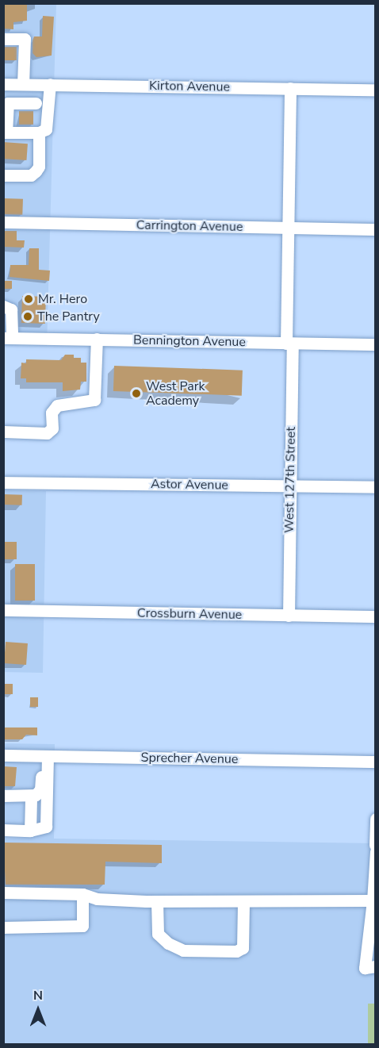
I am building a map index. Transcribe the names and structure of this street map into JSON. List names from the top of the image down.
{
  "streets": {
    "street": [
      "Kirton Avenue",
      "Carrington Avenue",
      "Bennington Avenue",
      "West 127th Street",
      "Astor Avenue",
      "Crossburn Avenue",
      "Sprecher Avenue"
    ]
  },
  "crossings": [
    ["Kirton Avenue", "West 127th Street"],
    ["Carrington Avenue", "West 127th Street"],
    ["Bennington Avenue", "West 127th Street"],
    ["West 127th Street", "Astor Avenue"],
    ["West 127th Street", "Crossburn Avenue"]
  ],
  "places": ["Mr. Hero", "The Pantry", "West Park Academy"],
  "north": "top"
}
